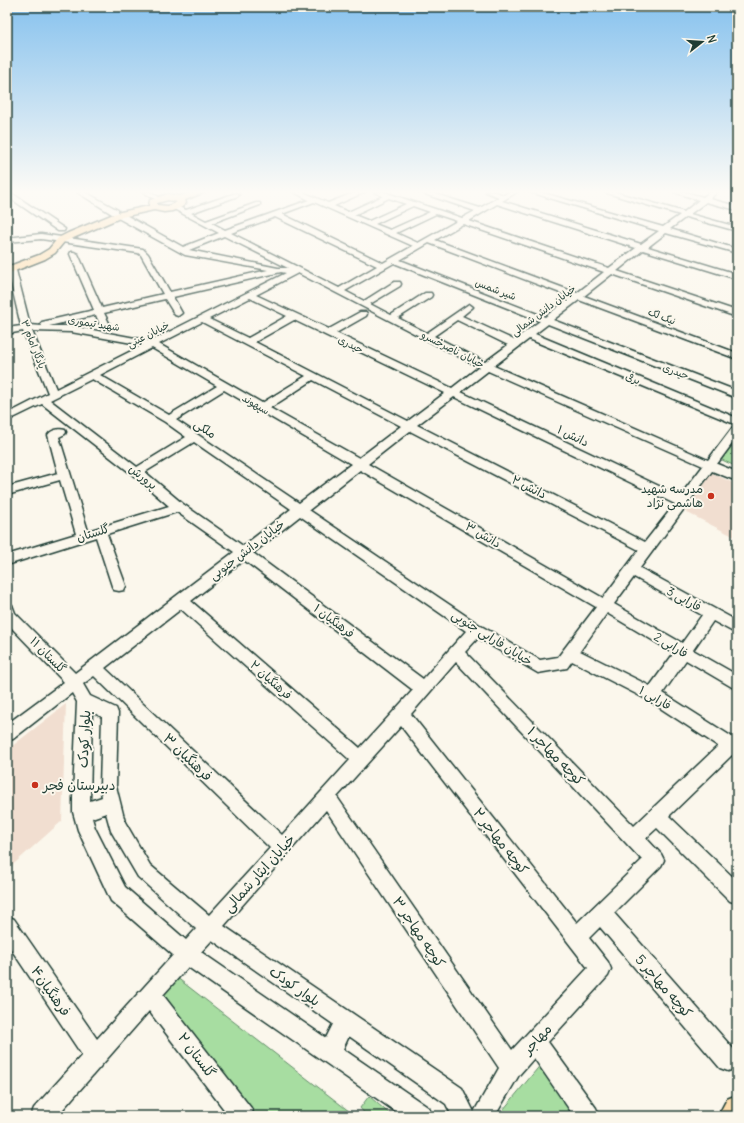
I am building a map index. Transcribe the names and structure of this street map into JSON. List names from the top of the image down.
{
  "streets": {
    "street": [
      "شیر شمس",
      "خیابان دانش شمالی",
      "نیک لک",
      "شهید تیموری",
      "خیابان عینی",
      "یادگار امام ۳",
      "حیدری",
      "خیابان ناصرخسرو",
      "برفی",
      "سپهوند",
      "ملکی",
      "دانش ۱",
      "پرورش",
      "دانش ۲",
      "گلستان",
      "دانش ۳",
      "خیابان دانش جنوبی",
      "فارابی 3",
      "فرهنگیان ۱",
      "خیابان فارابی جنوبی",
      "فارابی 2",
      "گلستان ۱۱",
      "فرهنگیان ۲",
      "فارابی ۱",
      "بلوار کودک",
      "کوچه مهاجر ۱",
      "فرهنگیان ۳",
      "کوچه مهاجر ۲",
      "خیابان ایثار شمالی",
      "کوچه مهاجر ۳",
      "کوچه مهاجر 5",
      "فرهنگیان۴",
      "مهاجر",
      "گلستان ۲"
    ]
  },
  "crossings": [
    ["شیر شمس", "خیابان دانش شمالی"],
    ["شیر شمس", "حیدری"],
    ["خیابان دانش شمالی", "نیک لک"],
    ["خیابان دانش شمالی", "حیدری"],
    ["خیابان دانش شمالی", "خیابان ناصرخسرو"],
    ["خیابان دانش شمالی", "برفی"],
    ["خیابان دانش شمالی", "خیابان دانش جنوبی"],
    ["شهید تیموری", "خیابان عینی"],
    ["شهید تیموری", "یادگار امام ۳"],
    ["شهید تیموری", "سپهوند"],
    ["خیابان عینی", "یادگار امام ۳"],
    ["خیابان عینی", "حیدری"],
    ["خیابان عینی", "خیابان ناصرخسرو"],
    ["خیابان عینی", "سپهوند"],
    ["خیابان عینی", "ملکی"],
    ["خیابان عینی", "پرورش"],
    ["حیدری", "دانش ۱"],
    ["حیدری", "خیابان دانش جنوبی"],
    ["خیابان ناصرخسرو", "خیابان دانش جنوبی"],
    ["خیابان ناصرخسرو", "خیابان فارابی جنوبی"],
    ["برفی", "خیابان فارابی جنوبی"],
    ["سپهوند", "دانش ۳"],
    ["سپهوند", "خیابان دانش جنوبی"],
    ["ملکی", "خیابان دانش جنوبی"],
    ["ملکی", "خیابان فارابی جنوبی"],
    ["دانش ۱", "خیابان دانش جنوبی"],
    ["دانش ۱", "خیابان فارابی جنوبی"],
    ["پرورش", "گلستان"],
    ["پرورش", "خیابان دانش جنوبی"],
    ["پرورش", "فرهنگیان ۱"],
    ["دانش ۲", "خیابان دانش جنوبی"],
    ["دانش ۲", "خیابان فارابی جنوبی"],
    ["دانش ۳", "خیابان دانش جنوبی"],
    ["دانش ۳", "خیابان فارابی جنوبی"],
    ["دانش ۳", "فارابی 2"],
    ["خیابان دانش جنوبی", "فرهنگیان ۱"],
    ["خیابان دانش جنوبی", "خیابان فارابی جنوبی"],
    ["خیابان دانش جنوبی", "گلستان ۱۱"],
    ["خیابان دانش جنوبی", "فرهنگیان ۲"],
    ["خیابان دانش جنوبی", "فرهنگیان ۳"],
    ["فارابی 3", "خیابان فارابی جنوبی"],
    ["فرهنگیان ۱", "خیابان ایثار شمالی"],
    ["خیابان فارابی جنوبی", "فارابی 2"],
    ["خیابان فارابی جنوبی", "فارابی ۱"],
    ["خیابان فارابی جنوبی", "خیابان ایثار شمالی"],
    ["گلستان ۱۱", "بلوار کودک"],
    ["فرهنگیان ۲", "خیابان ایثار شمالی"],
    ["بلوار کودک", "خیابان ایثار شمالی"],
    ["کوچه مهاجر ۱", "خیابان ایثار شمالی"],
    ["کوچه مهاجر ۱", "کوچه مهاجر 5"],
    ["فرهنگیان ۳", "خیابان ایثار شمالی"],
    ["کوچه مهاجر ۲", "خیابان ایثار شمالی"],
    ["کوچه مهاجر ۲", "مهاجر"],
    ["خیابان ایثار شمالی", "کوچه مهاجر ۳"],
    ["خیابان ایثار شمالی", "فرهنگیان۴"],
    ["خیابان ایثار شمالی", "گلستان ۲"],
    ["کوچه مهاجر ۳", "مهاجر"]
  ],
  "places": ["مدرسه شهید ه‍اشمی نژاد", "دبیرستان فجر"],
  "north": "right"
}
